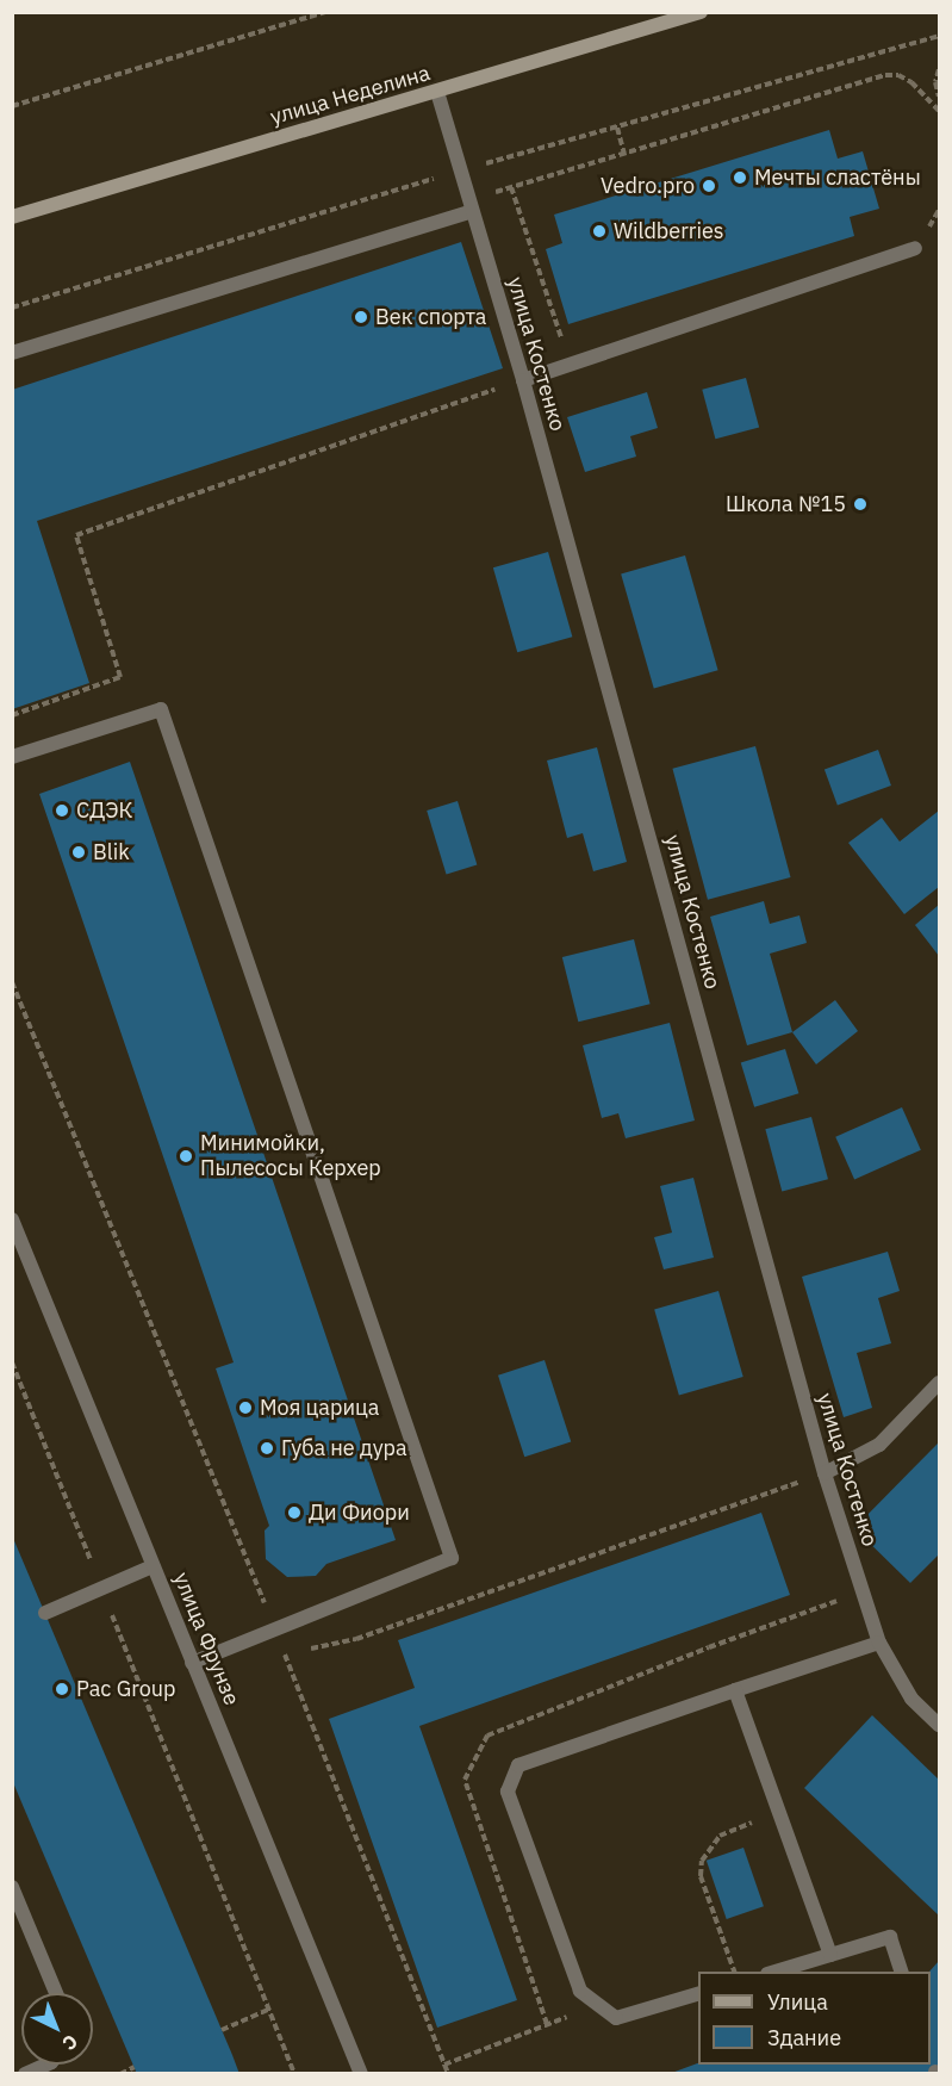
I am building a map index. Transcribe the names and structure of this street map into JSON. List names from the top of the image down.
{
  "streets": {
    "main road": ["улица Неделина"],
    "street": ["улица Костенко", "улица Фрунзе"]
  },
  "crossings": [
    ["улица Неделина", "улица Костенко"]
  ],
  "places": [
    "Мечты сластёны",
    "Vedro.pro",
    "Wildberries",
    "Век спорта",
    "Школа №15",
    "СДЭК",
    "Blik",
    "Минимойки, Пылесосы Керхер",
    "Моя царица",
    "Губа не дура",
    "Ди Фиори",
    "Pac Group"
  ],
  "legend": ["Улица", "Здание"],
  "north": "bottom right"
}
